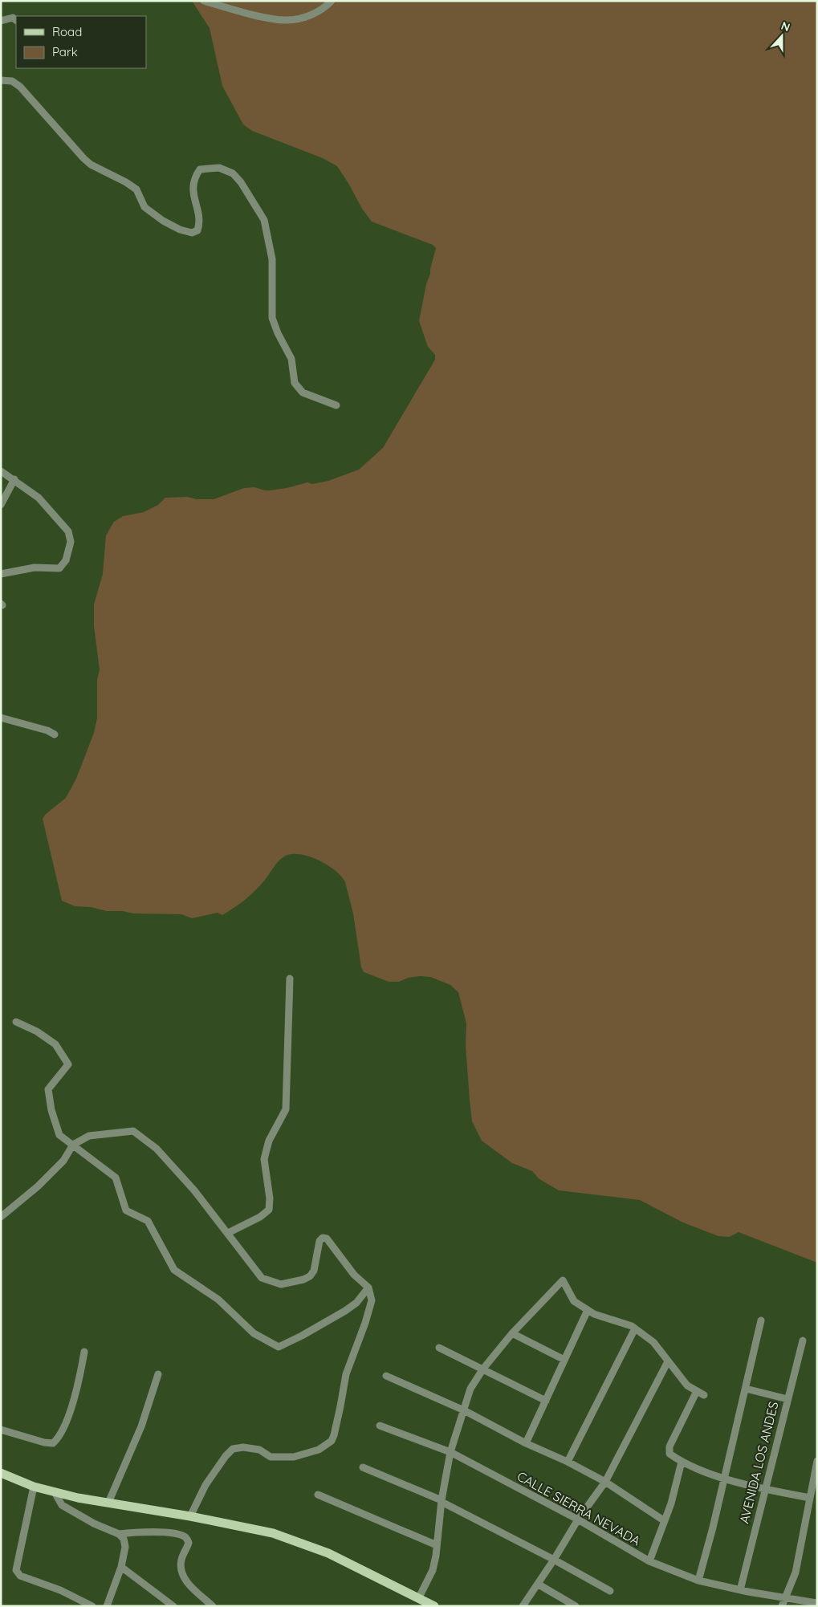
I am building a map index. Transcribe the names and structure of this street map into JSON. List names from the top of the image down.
{
  "streets": {
    "street": ["AVENIDA LOS ANDES", "CALLE SIERRA NEVADA"]
  },
  "crossings": [
    ["AVENIDA LOS ANDES", "CALLE SIERRA NEVADA"]
  ],
  "legend": ["Road", "Park"],
  "north": "top"
}
